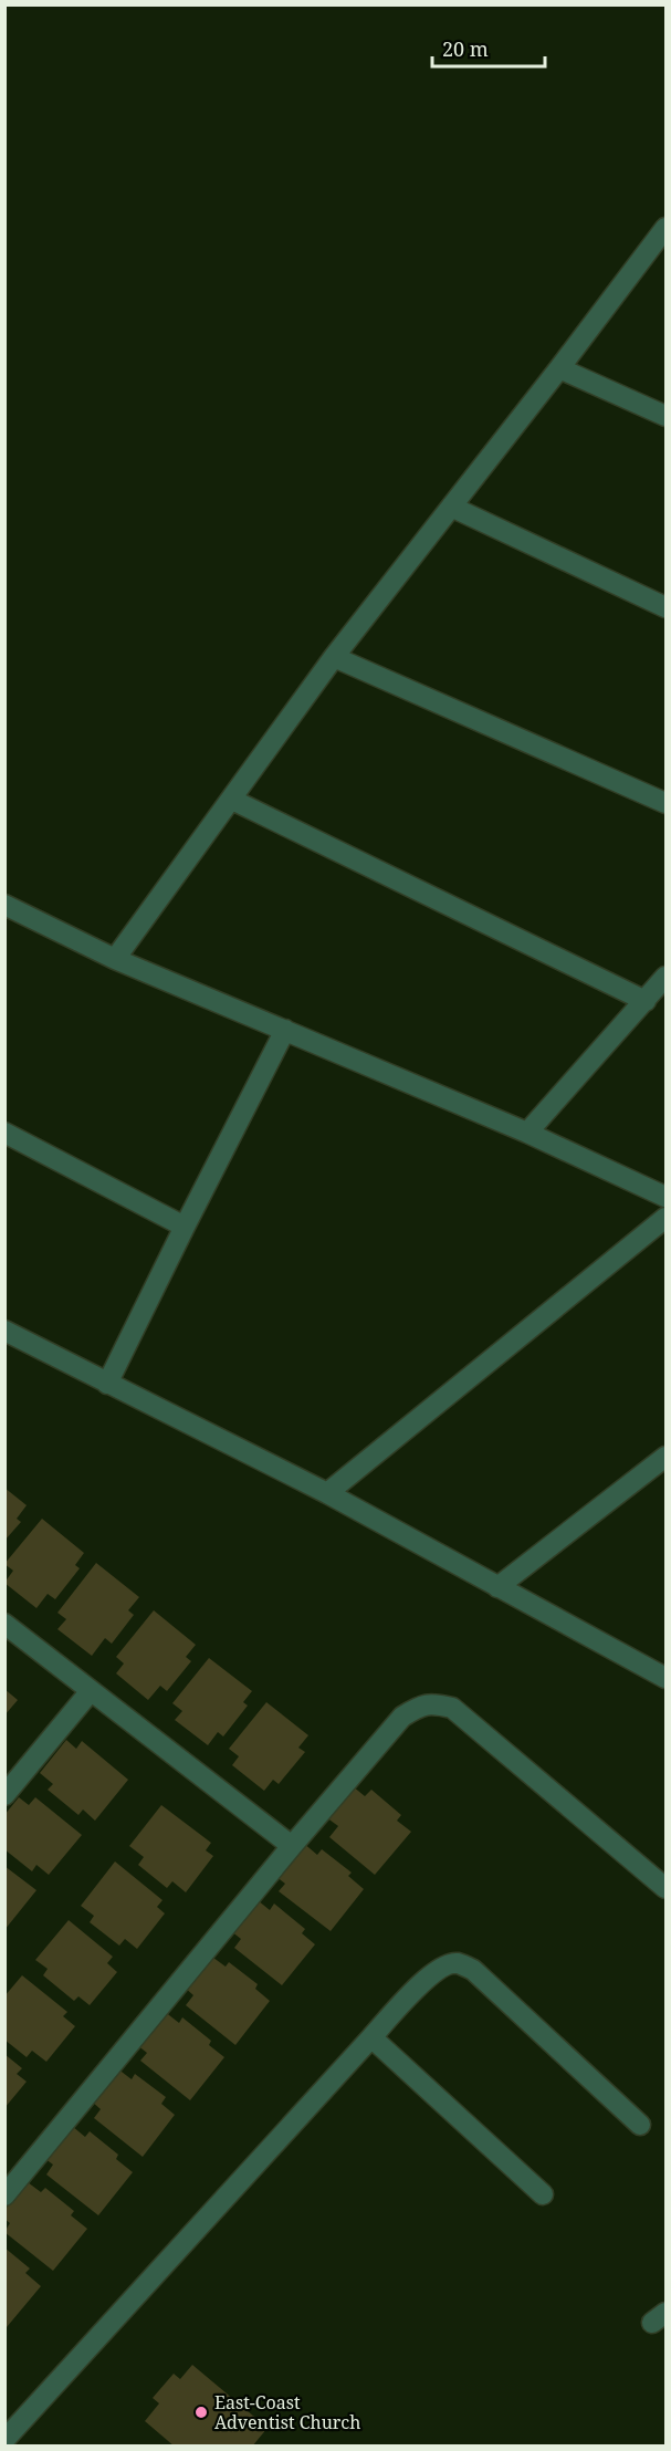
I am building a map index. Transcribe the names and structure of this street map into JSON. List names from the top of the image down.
{
  "places": ["East-Coast Adventist Church"],
  "scale_bar": "20 m"
}
